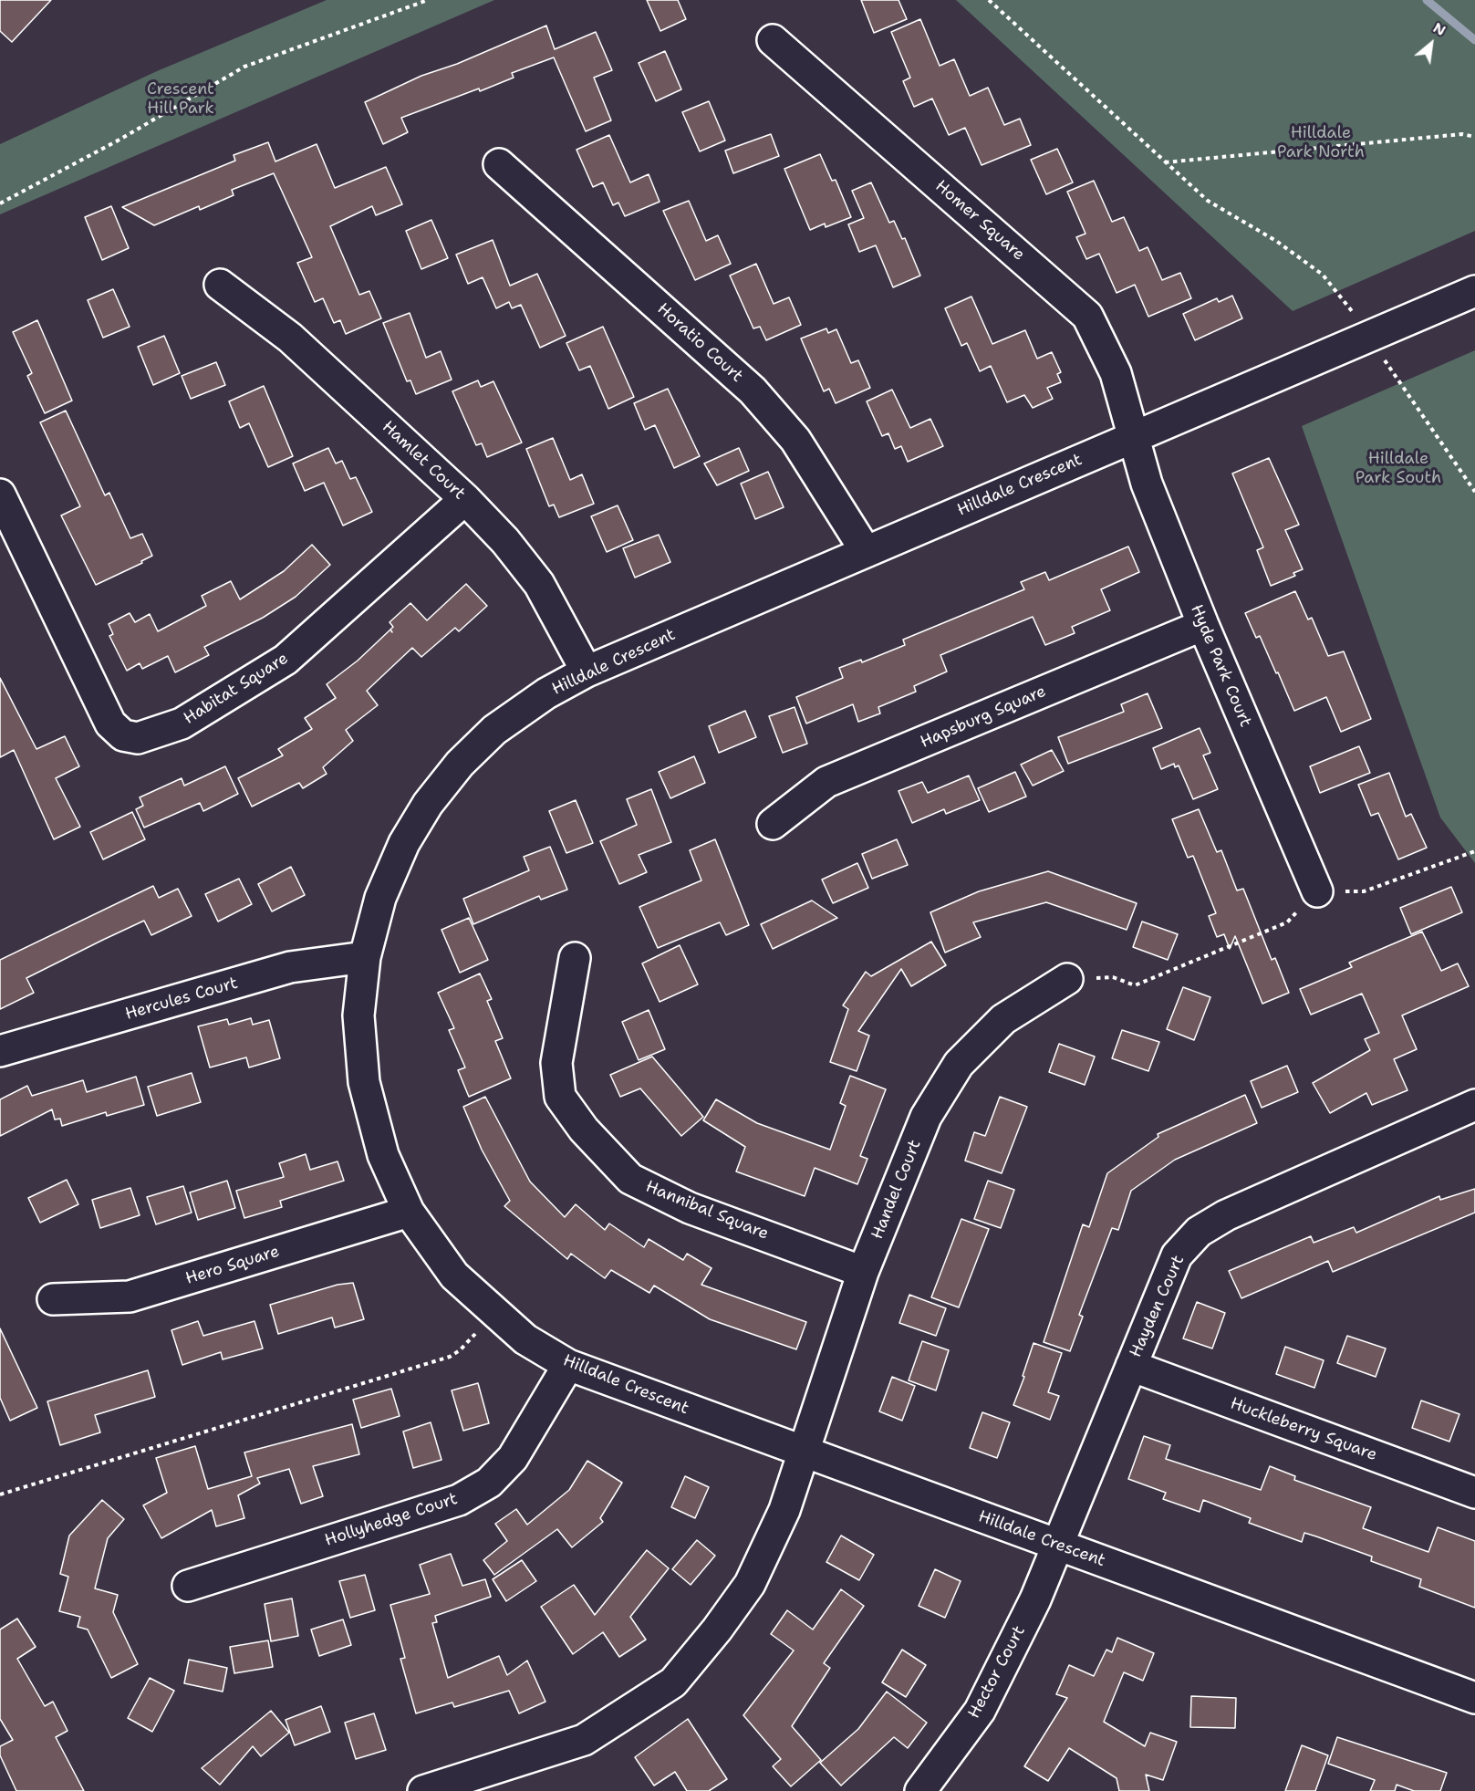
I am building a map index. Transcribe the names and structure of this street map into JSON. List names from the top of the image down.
{
  "streets": {
    "street": [
      "Homer Square",
      "Horatio Court",
      "Hamlet Court",
      "Hilldale Crescent",
      "Hyde Park Court",
      "Habitat Square",
      "Hapsburg Square",
      "Hercules Court",
      "Handel Court",
      "Hannibal Square",
      "Hero Square",
      "Hayden Court",
      "Huckleberry Square",
      "Hollyhedge Court",
      "Hector Court"
    ]
  },
  "crossings": [
    ["Homer Square", "Hilldale Crescent"],
    ["Homer Square", "Hyde Park Court"],
    ["Horatio Court", "Hilldale Crescent"],
    ["Hamlet Court", "Hilldale Crescent"],
    ["Hamlet Court", "Habitat Square"],
    ["Hilldale Crescent", "Hyde Park Court"],
    ["Hilldale Crescent", "Hercules Court"],
    ["Hilldale Crescent", "Handel Court"],
    ["Hilldale Crescent", "Hero Square"],
    ["Hilldale Crescent", "Hayden Court"],
    ["Hilldale Crescent", "Hollyhedge Court"],
    ["Hilldale Crescent", "Hector Court"],
    ["Hyde Park Court", "Hapsburg Square"],
    ["Handel Court", "Hannibal Square"],
    ["Hayden Court", "Huckleberry Square"],
    ["Hayden Court", "Hector Court"]
  ],
  "parks": ["Crescent Hill Park", "Hilldale Park North", "Hilldale Park South"],
  "north": "top right"
}
